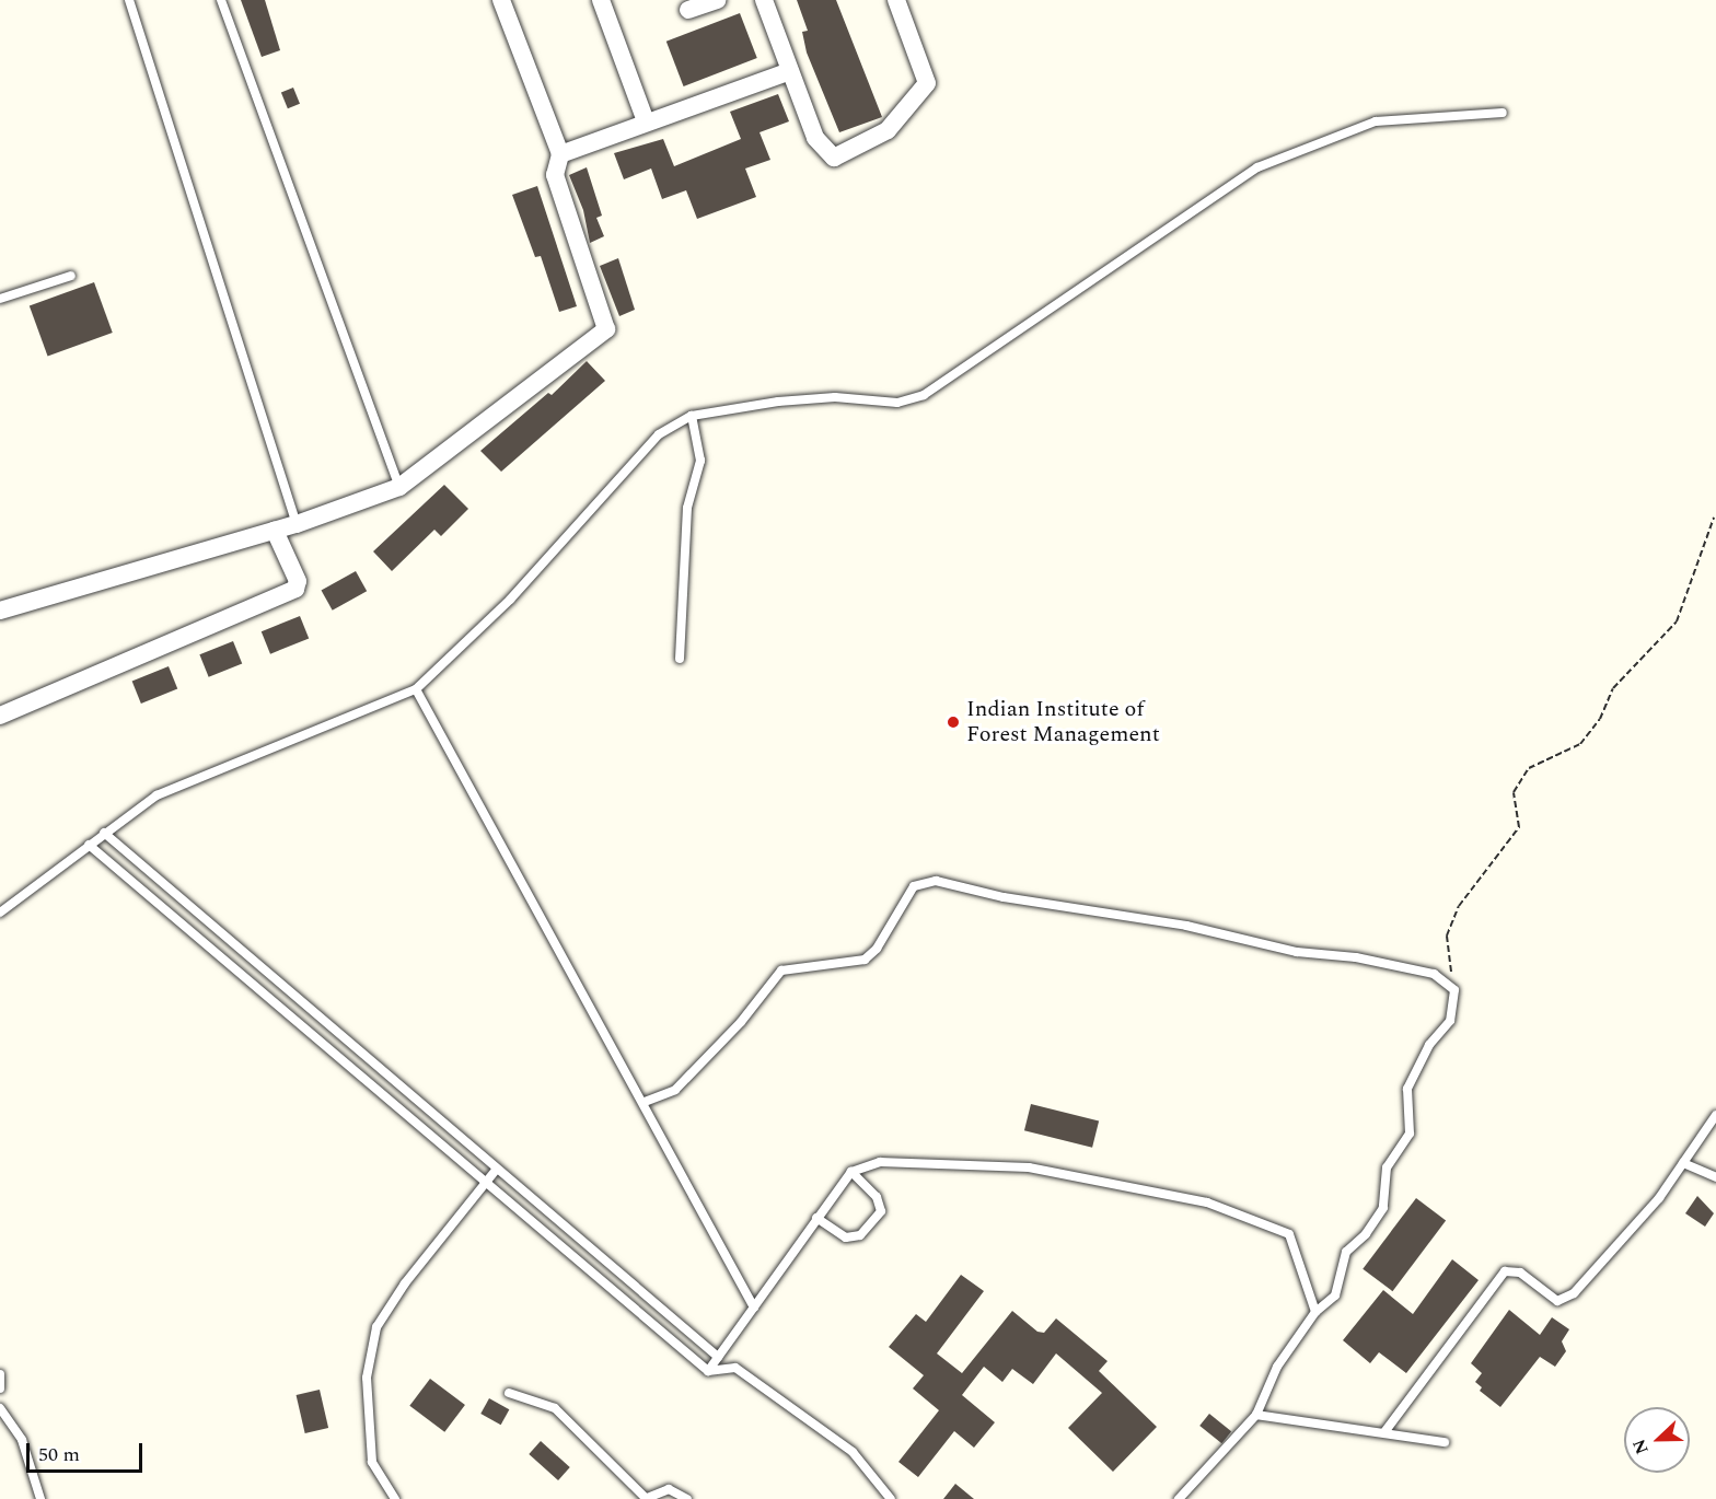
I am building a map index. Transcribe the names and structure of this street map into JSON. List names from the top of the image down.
{
  "places": ["Indian Institute of Forest Management"],
  "scale_bar": "50 m",
  "north": "left"
}
